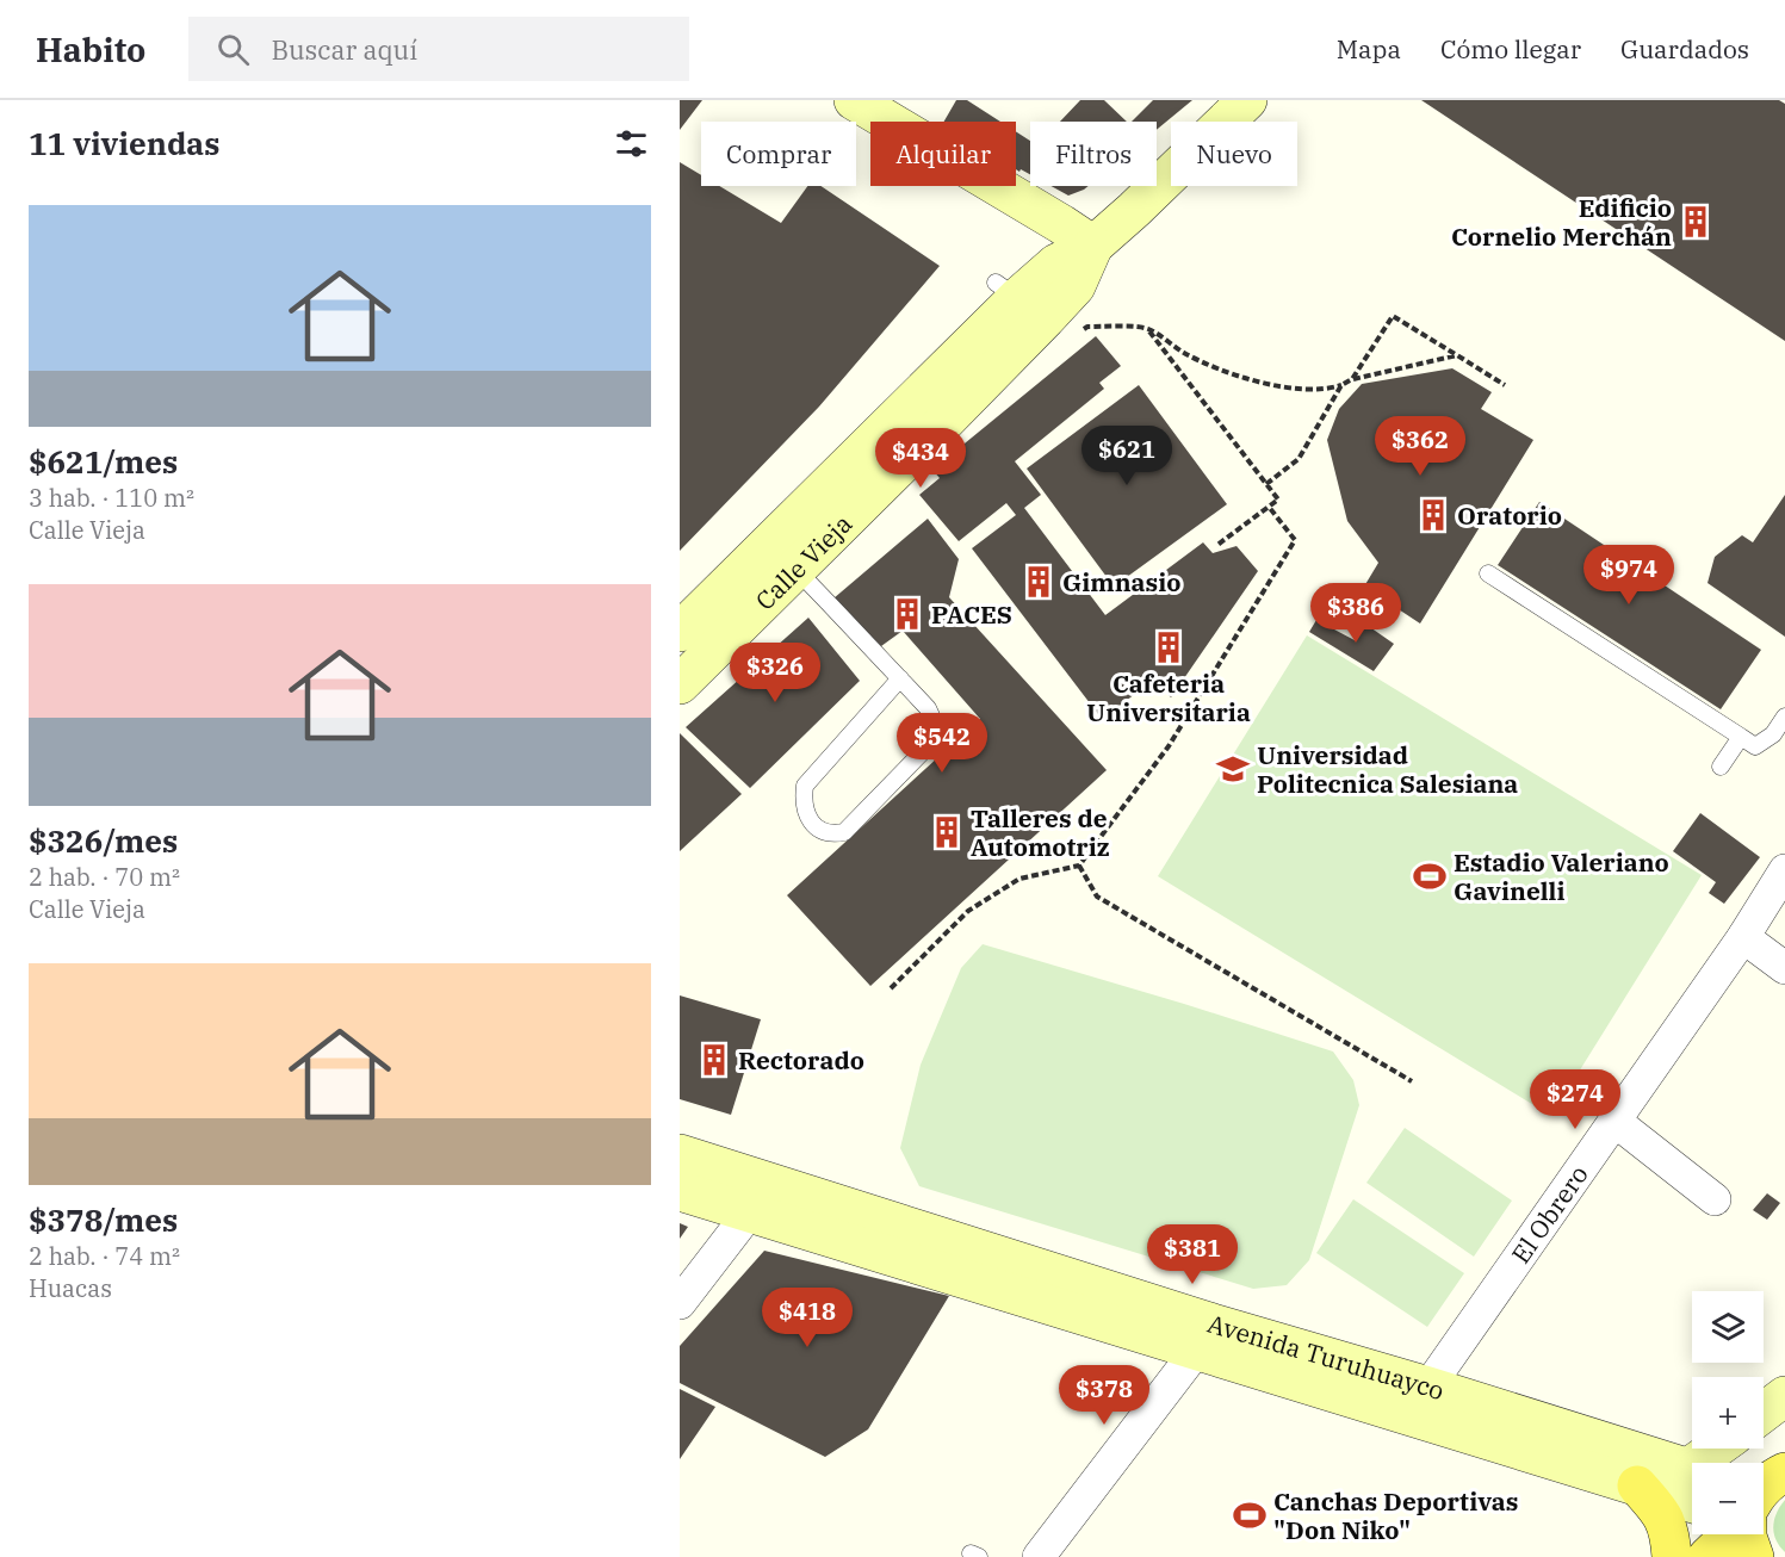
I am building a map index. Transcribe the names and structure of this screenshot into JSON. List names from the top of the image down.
{
  "streets": {
    "main road": ["Calle Vieja", "Avenida Turuhuayco"],
    "street": ["El Obrero"]
  },
  "crossings": [
    ["El Obrero", "Avenida Turuhuayco"]
  ],
  "places": {
    "building": [
      "Edificio Cornelio Merchán",
      "Oratorio",
      "Gimnasio",
      "PACES",
      "Cafeteria Universitaria",
      "Talleres de Automotriz",
      "Rectorado"
    ],
    "school or university": ["Universidad Politecnica Salesiana"],
    "sports": ["Estadio Valeriano Gavinelli", "Canchas Deportivas \"Don Niko\""]
  },
  "page": {
    "header": "Habito",
    "search": "Buscar aquí",
    "nav": ["Mapa", "Cómo llegar", "Guardados"],
    "heading": "11 viviendas",
    "chip": [
      "Comprar",
      "Alquilar",
      "Filtros",
      "Nuevo"
    ],
    "list": [
      {
        "name": "$621/mes",
        "note": "3 hab. · 110 m² · Calle Vieja"
      },
      {
        "name": "$326/mes",
        "note": "2 hab. · 70 m² · Calle Vieja"
      },
      {
        "name": "$378/mes",
        "note": "2 hab. · 74 m² · Huacas"
      }
    ],
    "price": [
      "$362",
      "$621",
      "$434",
      "$974",
      "$386",
      "$326",
      "$542",
      "$274",
      "$381",
      "$418",
      "$378"
    ],
    "map_buttons": ["+", "−"]
  }
}
